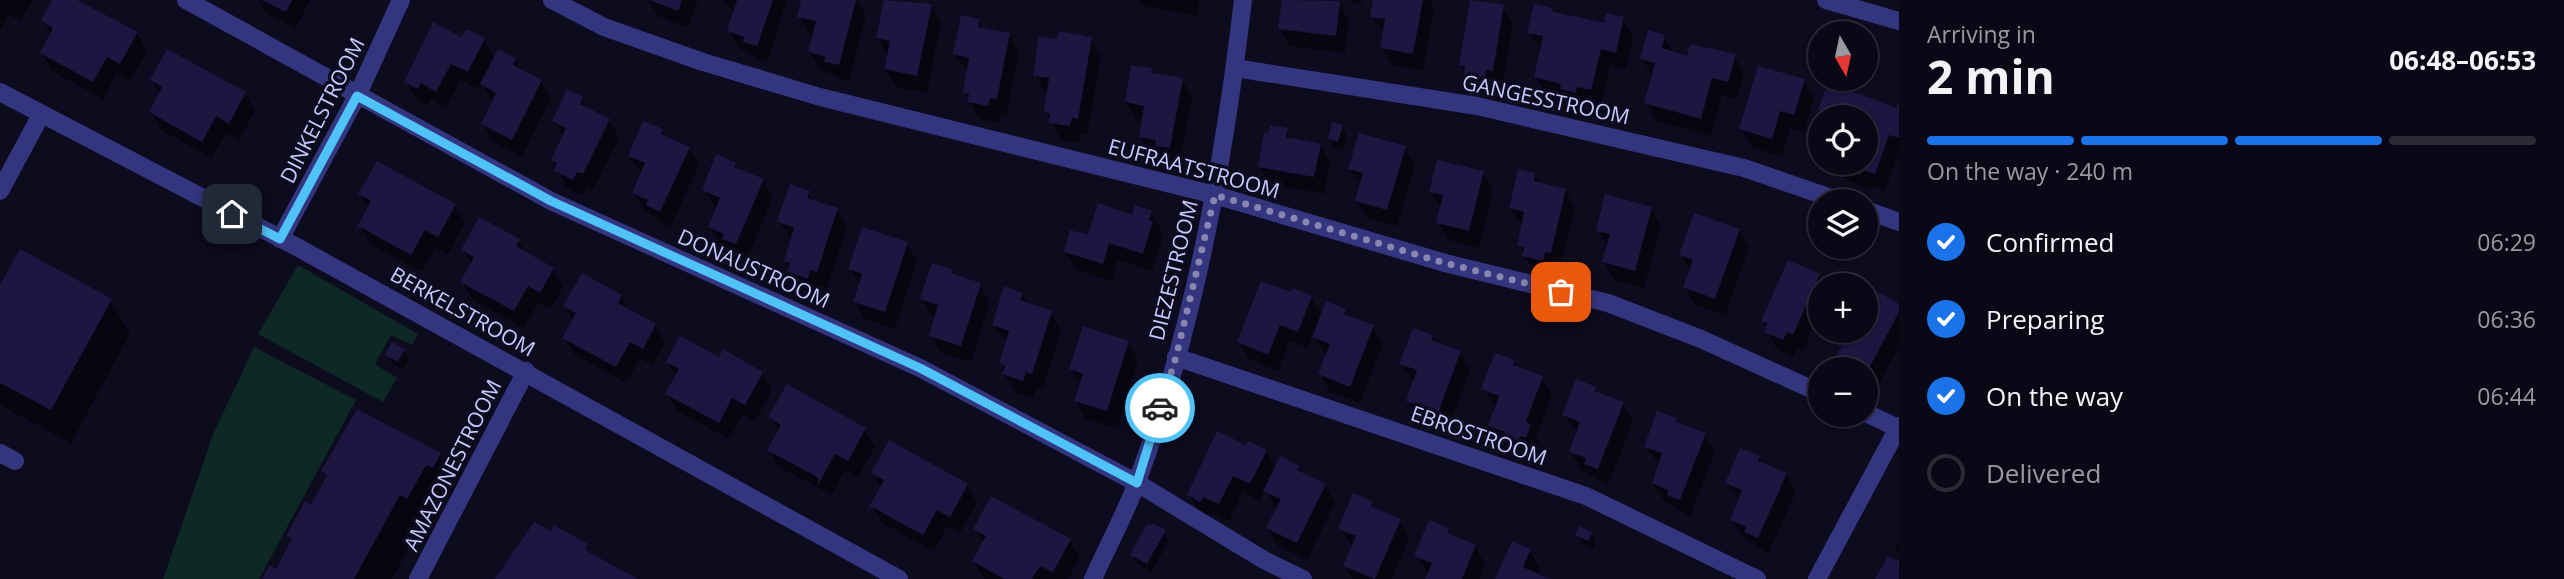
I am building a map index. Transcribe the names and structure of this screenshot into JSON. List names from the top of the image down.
{
  "streets": {
    "street": [
      "GANGESSTROOM",
      "DINKELSTROOM",
      "EUFRAATSTROOM",
      "DONAUSTROOM",
      "DIEZESTROOM",
      "BERKELSTROOM",
      "EBROSTROOM",
      "AMAZONESTROOM"
    ]
  },
  "crossings": [
    ["GANGESSTROOM", "DIEZESTROOM"],
    ["DINKELSTROOM", "DONAUSTROOM"],
    ["DINKELSTROOM", "BERKELSTROOM"],
    ["EUFRAATSTROOM", "DIEZESTROOM"],
    ["DONAUSTROOM", "DIEZESTROOM"],
    ["DIEZESTROOM", "EBROSTROOM"],
    ["BERKELSTROOM", "AMAZONESTROOM"]
  ],
  "north": "bottom",
  "page": {
    "heading": ["2 min", "Arriving in", "06:48–06:53"],
    "map_buttons": ["+", "−"],
    "bar": "On the way · 240 m",
    "list": [
      ["Confirmed", "06:29"],
      ["Preparing", "06:36"],
      ["On the way", "06:44"],
      "Delivered"
    ]
  }
}
